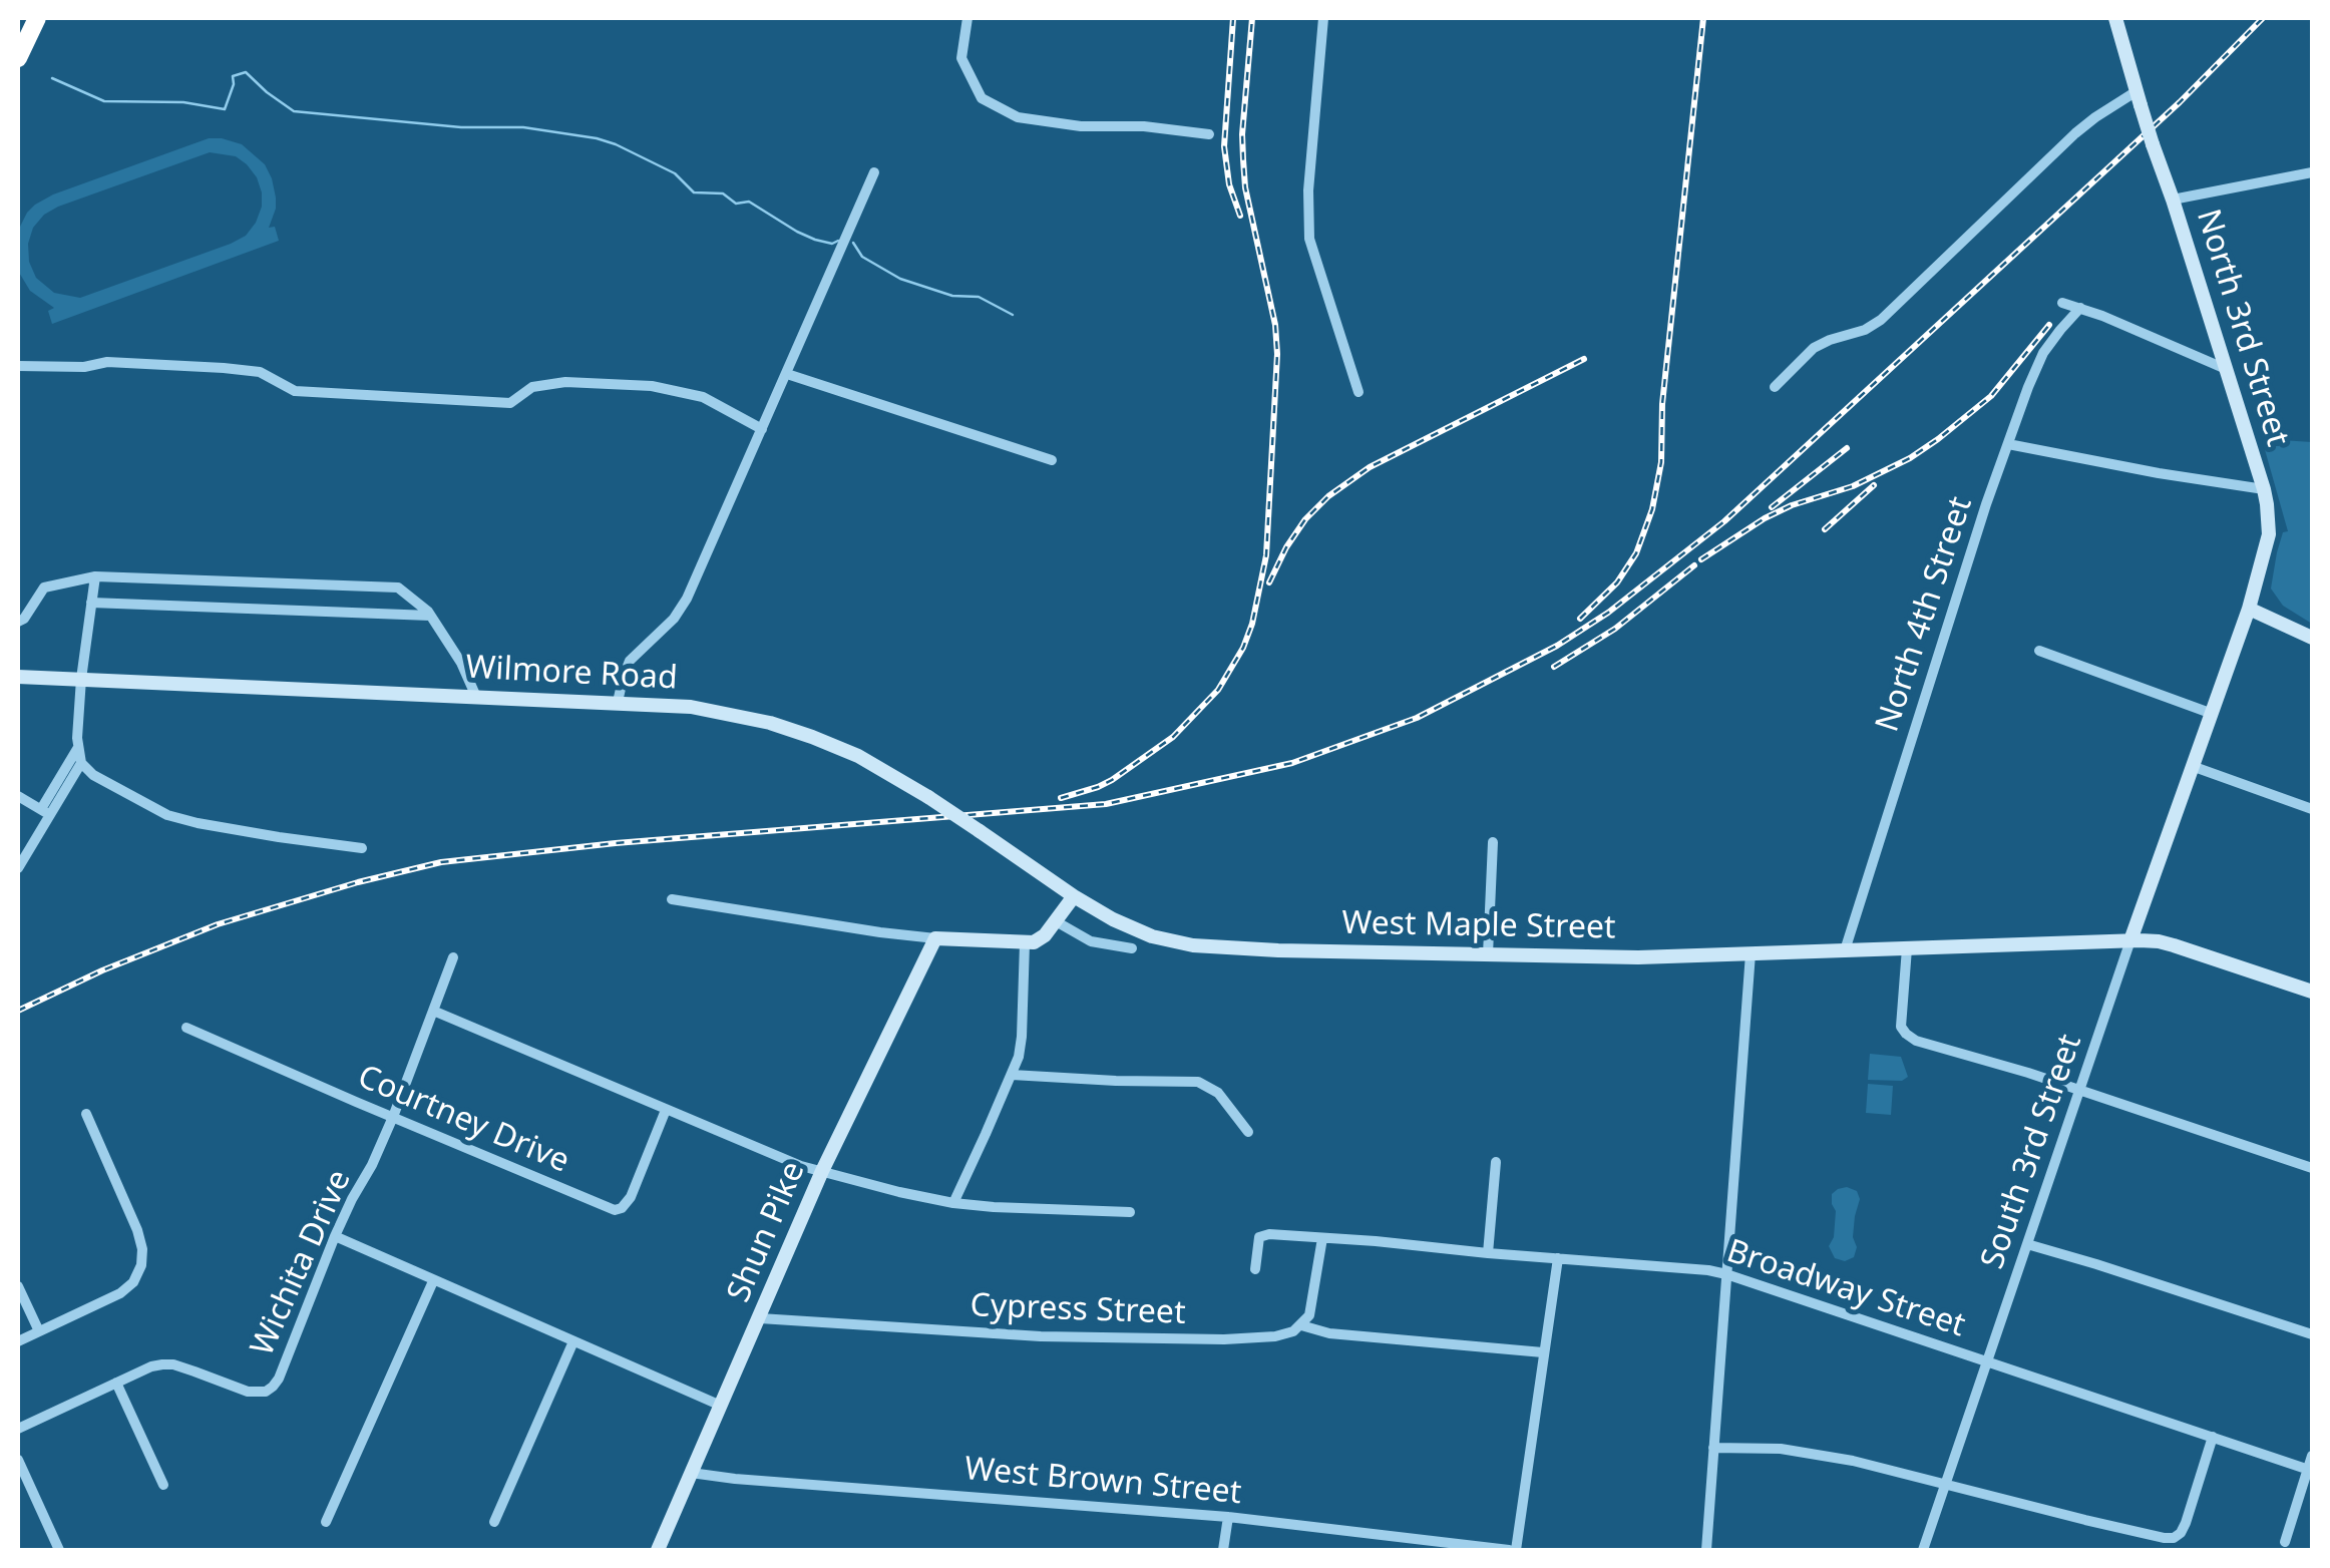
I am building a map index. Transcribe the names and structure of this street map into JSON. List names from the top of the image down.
{
  "streets": {
    "main road": [
      "North 3rd Street",
      "Wilmore Road",
      "West Maple Street",
      "Shun Pike"
    ],
    "street": [
      "North 4th Street",
      "Courtney Drive",
      "South 3rd Street",
      "Wichita Drive",
      "Broadway Street",
      "Cypress Street",
      "West Brown Street"
    ]
  },
  "crossings": [
    ["North 3rd Street", "West Maple Street"],
    ["North 3rd Street", "South 3rd Street"],
    ["North 4th Street", "West Maple Street"],
    ["Wilmore Road", "West Maple Street"],
    ["West Maple Street", "South 3rd Street"],
    ["Courtney Drive", "Wichita Drive"],
    ["South 3rd Street", "Broadway Street"],
    ["Shun Pike", "Cypress Street"],
    ["Shun Pike", "West Brown Street"]
  ]
}
